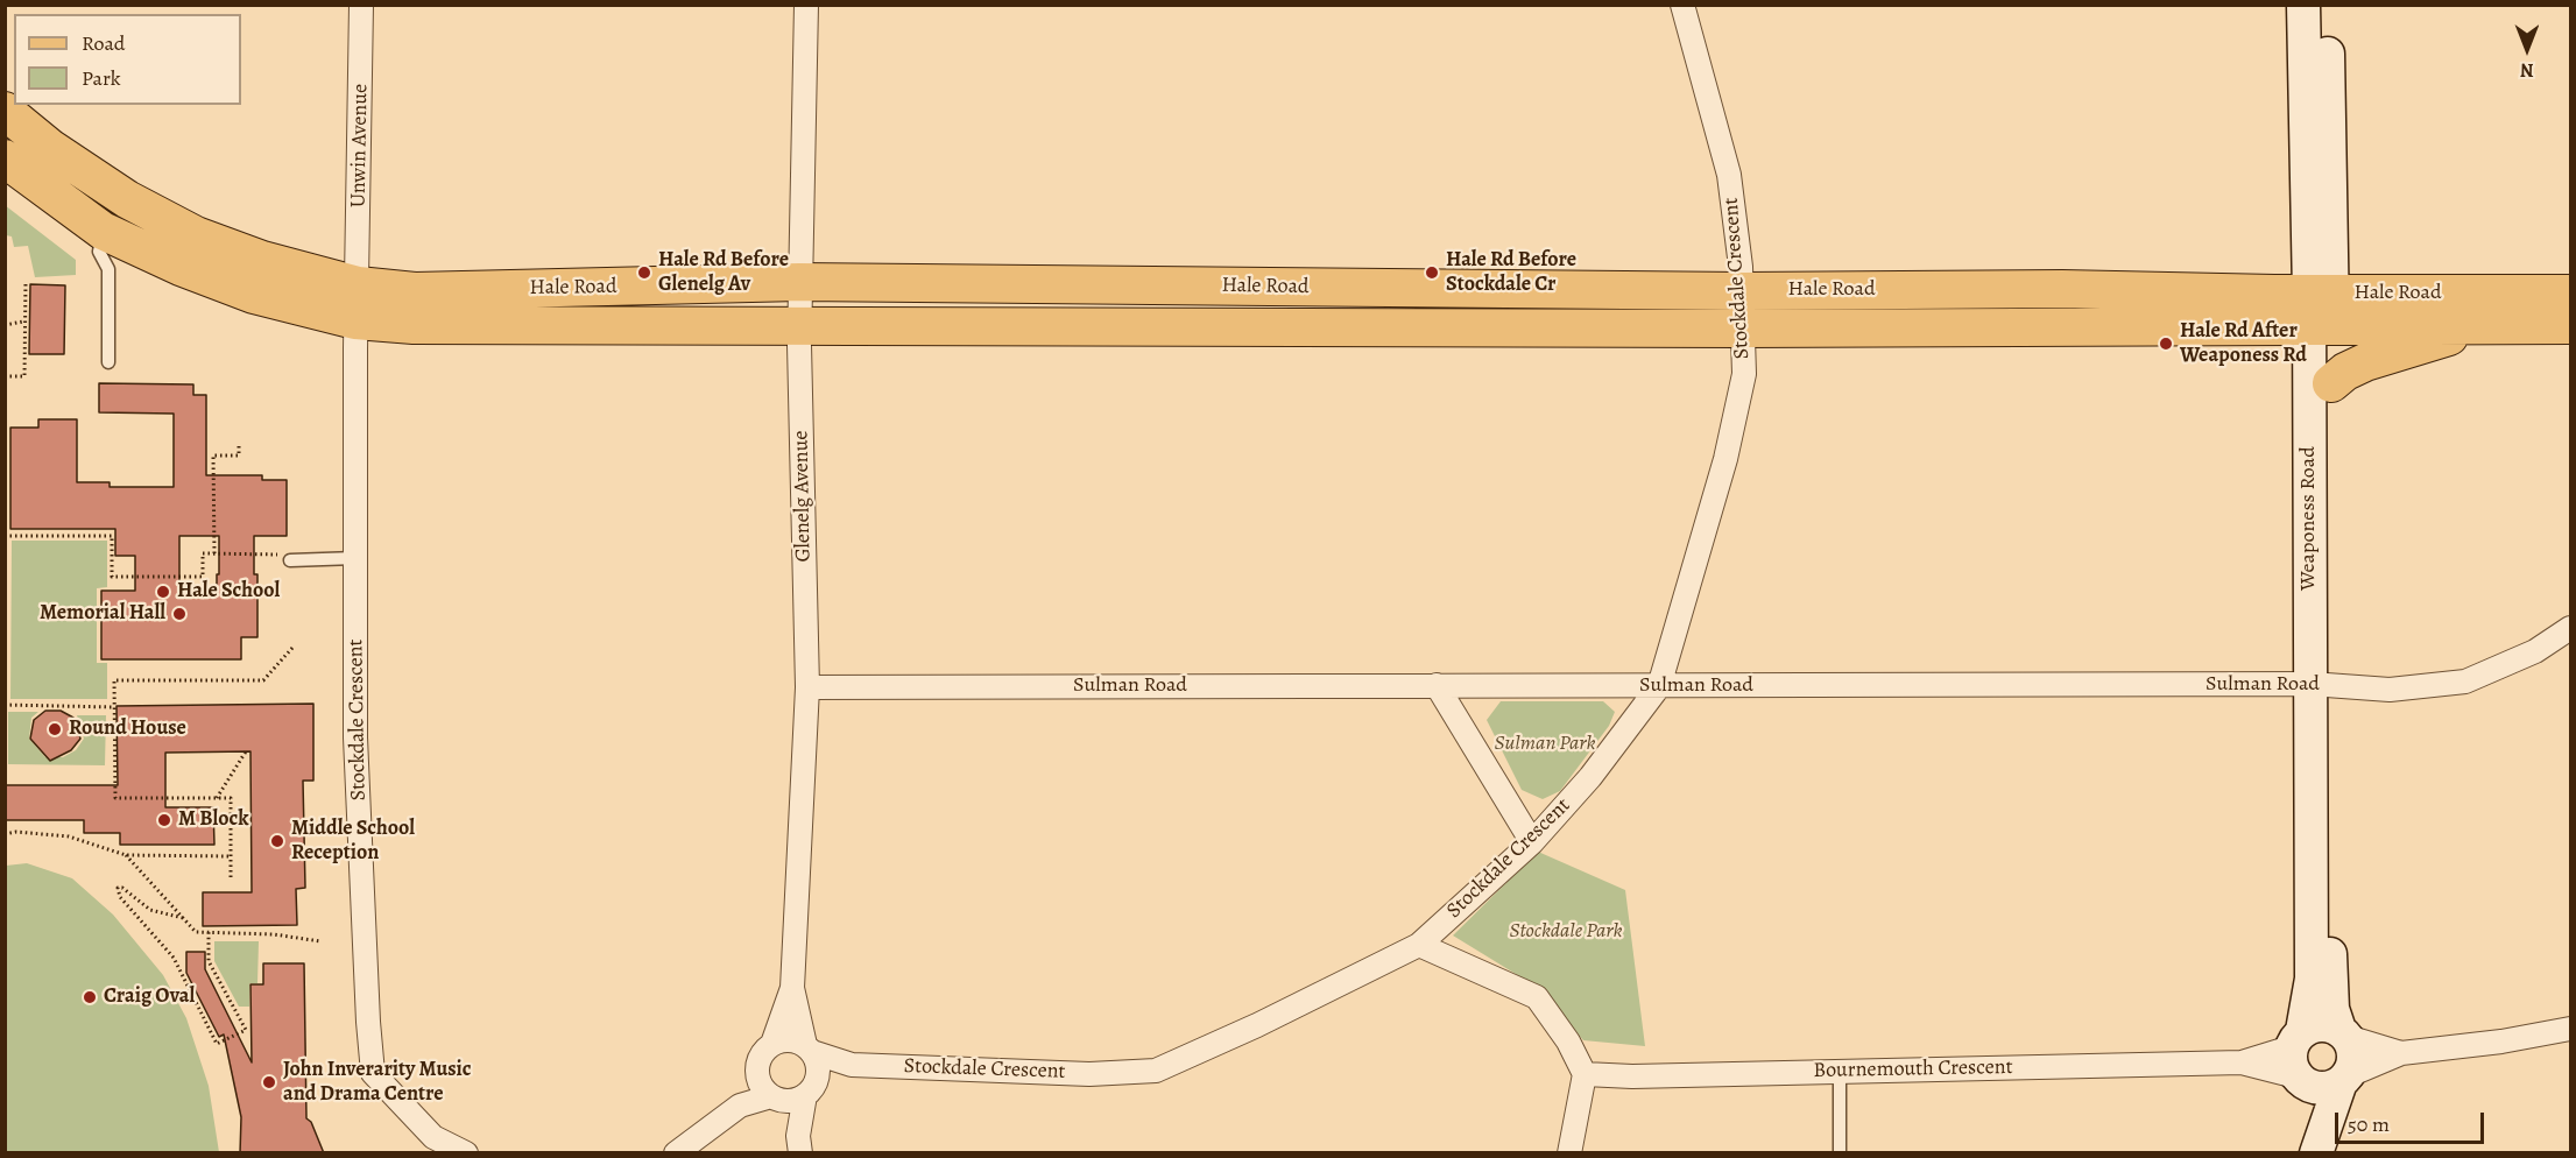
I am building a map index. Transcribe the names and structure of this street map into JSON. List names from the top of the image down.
{
  "streets": {
    "main road": ["Hale Road", "Weaponess Road"],
    "street": [
      "Unwin Avenue",
      "Stockdale Crescent",
      "Glenelg Avenue",
      "Sulman Road",
      "Bournemouth Crescent"
    ]
  },
  "crossings": [
    ["Unwin Avenue", "Stockdale Crescent"],
    ["Unwin Avenue", "Hale Road"],
    ["Stockdale Crescent", "Hale Road"],
    ["Stockdale Crescent", "Glenelg Avenue"],
    ["Stockdale Crescent", "Sulman Road"],
    ["Hale Road", "Glenelg Avenue"],
    ["Hale Road", "Weaponess Road"],
    ["Glenelg Avenue", "Sulman Road"],
    ["Weaponess Road", "Sulman Road"],
    ["Weaponess Road", "Bournemouth Crescent"]
  ],
  "parks": ["Sulman Park", "Stockdale Park"],
  "places": [
    "Hale Rd Before Glenelg Av",
    "Hale Rd Before Stockdale Cr",
    "Hale Rd After Weaponess Rd",
    "Hale School",
    "Memorial Hall",
    "Round House",
    "M Block",
    "Middle School Reception",
    "Craig Oval",
    "John Inverarity Music and Drama Centre"
  ],
  "legend": ["Road", "Park"],
  "scale_bar": "50 m",
  "north": "bottom"
}
